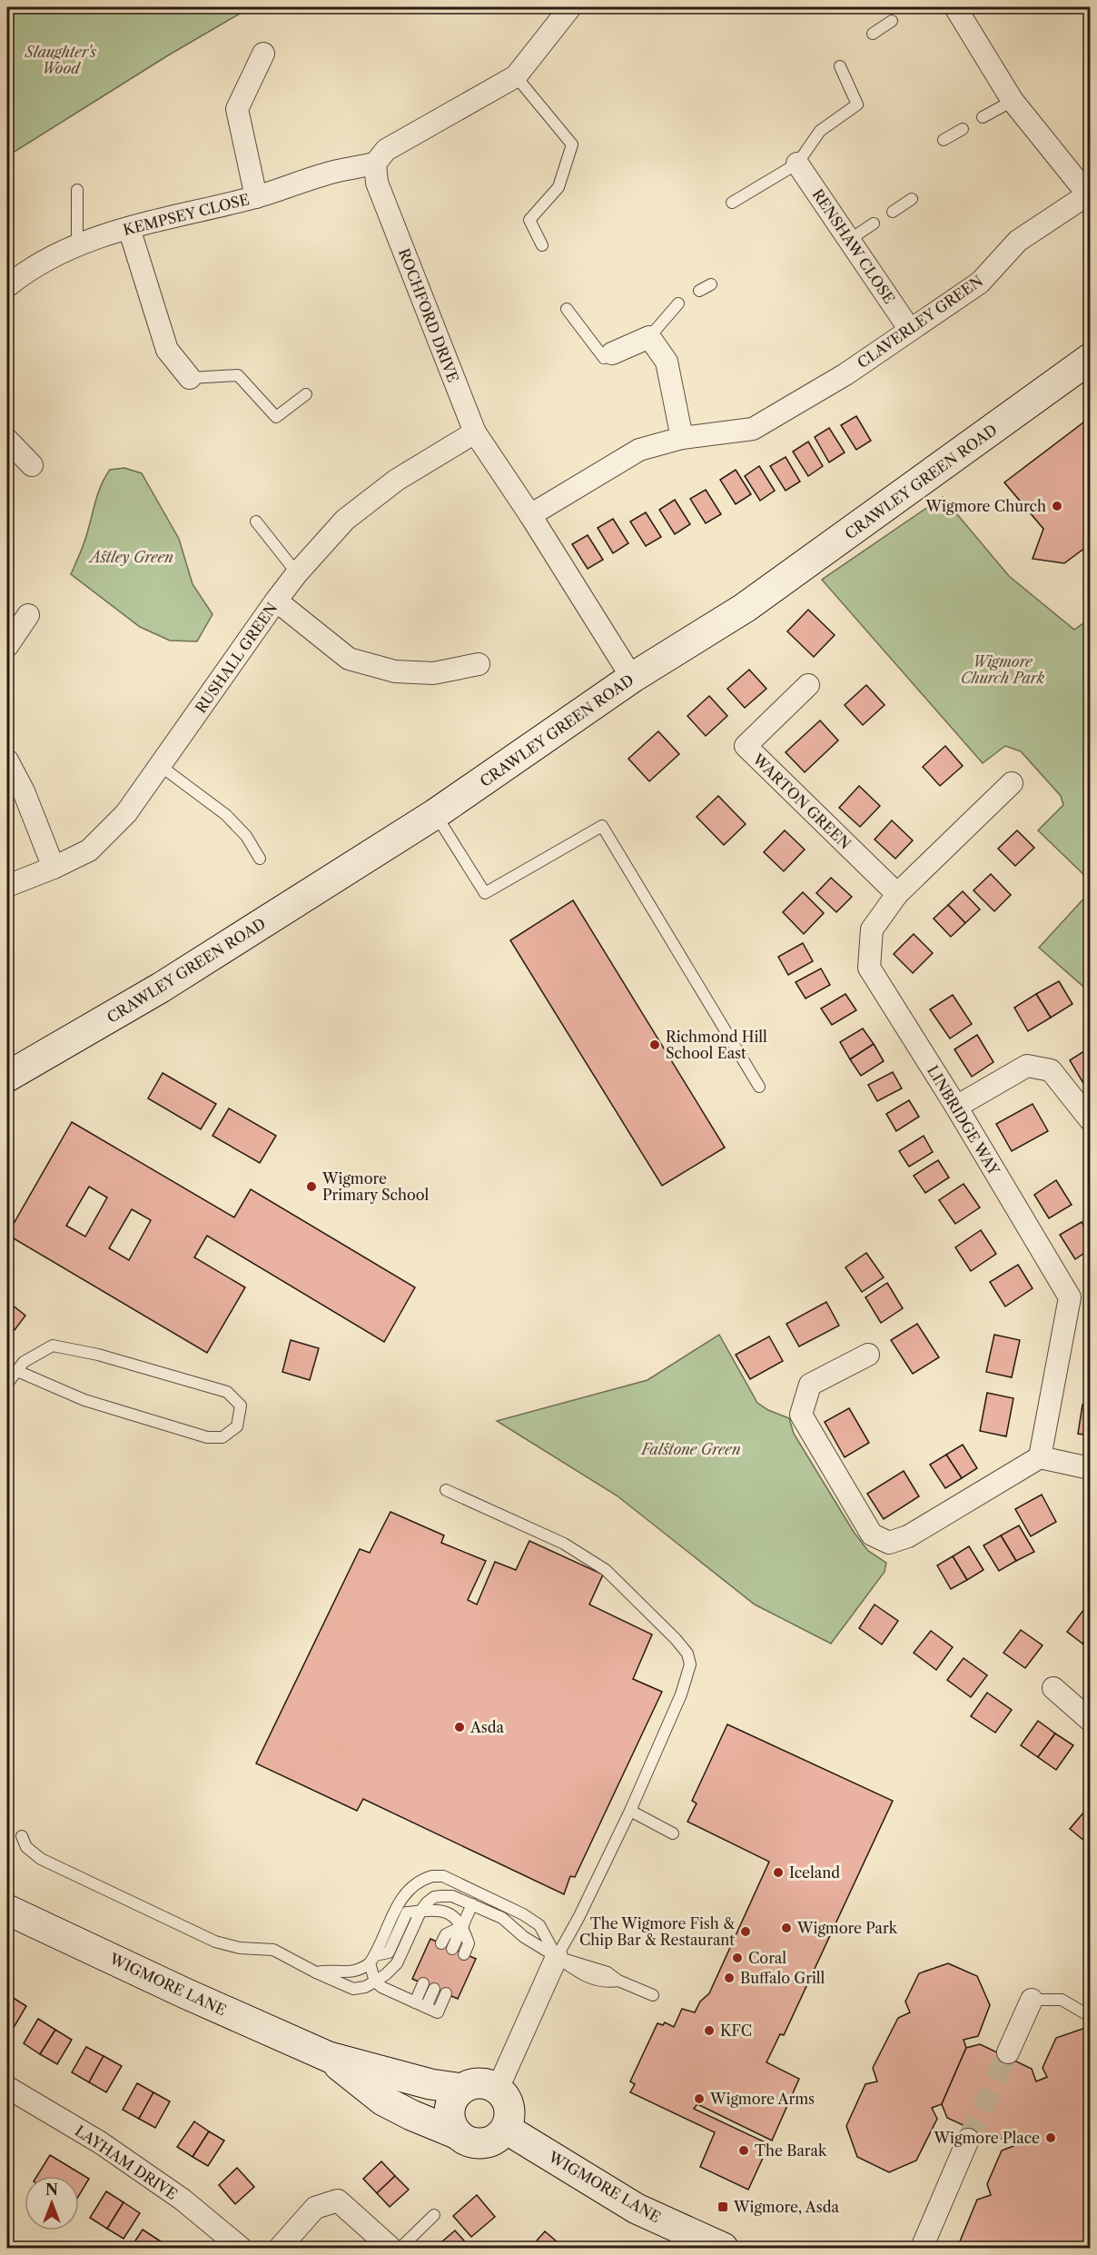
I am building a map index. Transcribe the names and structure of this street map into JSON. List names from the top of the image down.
{
  "streets": {
    "street": [
      "KEMPSEY CLOSE",
      "RENSHAW CLOSE",
      "ROCHFORD DRIVE",
      "CLAVERLEY GREEN",
      "CRAWLEY GREEN ROAD",
      "RUSHALL GREEN",
      "WARTON GREEN",
      "LINBRIDGE WAY",
      "WIGMORE LANE",
      "LAYHAM DRIVE"
    ]
  },
  "crossings": [
    ["KEMPSEY CLOSE", "ROCHFORD DRIVE"],
    ["RENSHAW CLOSE", "CLAVERLEY GREEN"],
    ["ROCHFORD DRIVE", "CLAVERLEY GREEN"],
    ["ROCHFORD DRIVE", "CRAWLEY GREEN ROAD"],
    ["ROCHFORD DRIVE", "RUSHALL GREEN"],
    ["WARTON GREEN", "LINBRIDGE WAY"]
  ],
  "parks": [
    "Slaughter's Wood",
    "Astley Green",
    "Wigmore Church Park",
    "Falstone Green"
  ],
  "places": {
    "other": [
      "Wigmore Church",
      "Richmond Hill School East",
      "Wigmore Primary School",
      "Asda",
      "Iceland",
      "Wigmore Park",
      "The Wigmore Fish & Chip Bar & Restaurant",
      "Coral",
      "Buffalo Grill",
      "KFC",
      "Wigmore Arms",
      "Wigmore Place",
      "The Barak"
    ],
    "transit": ["Wigmore, Asda"]
  },
  "north": "top"
}
